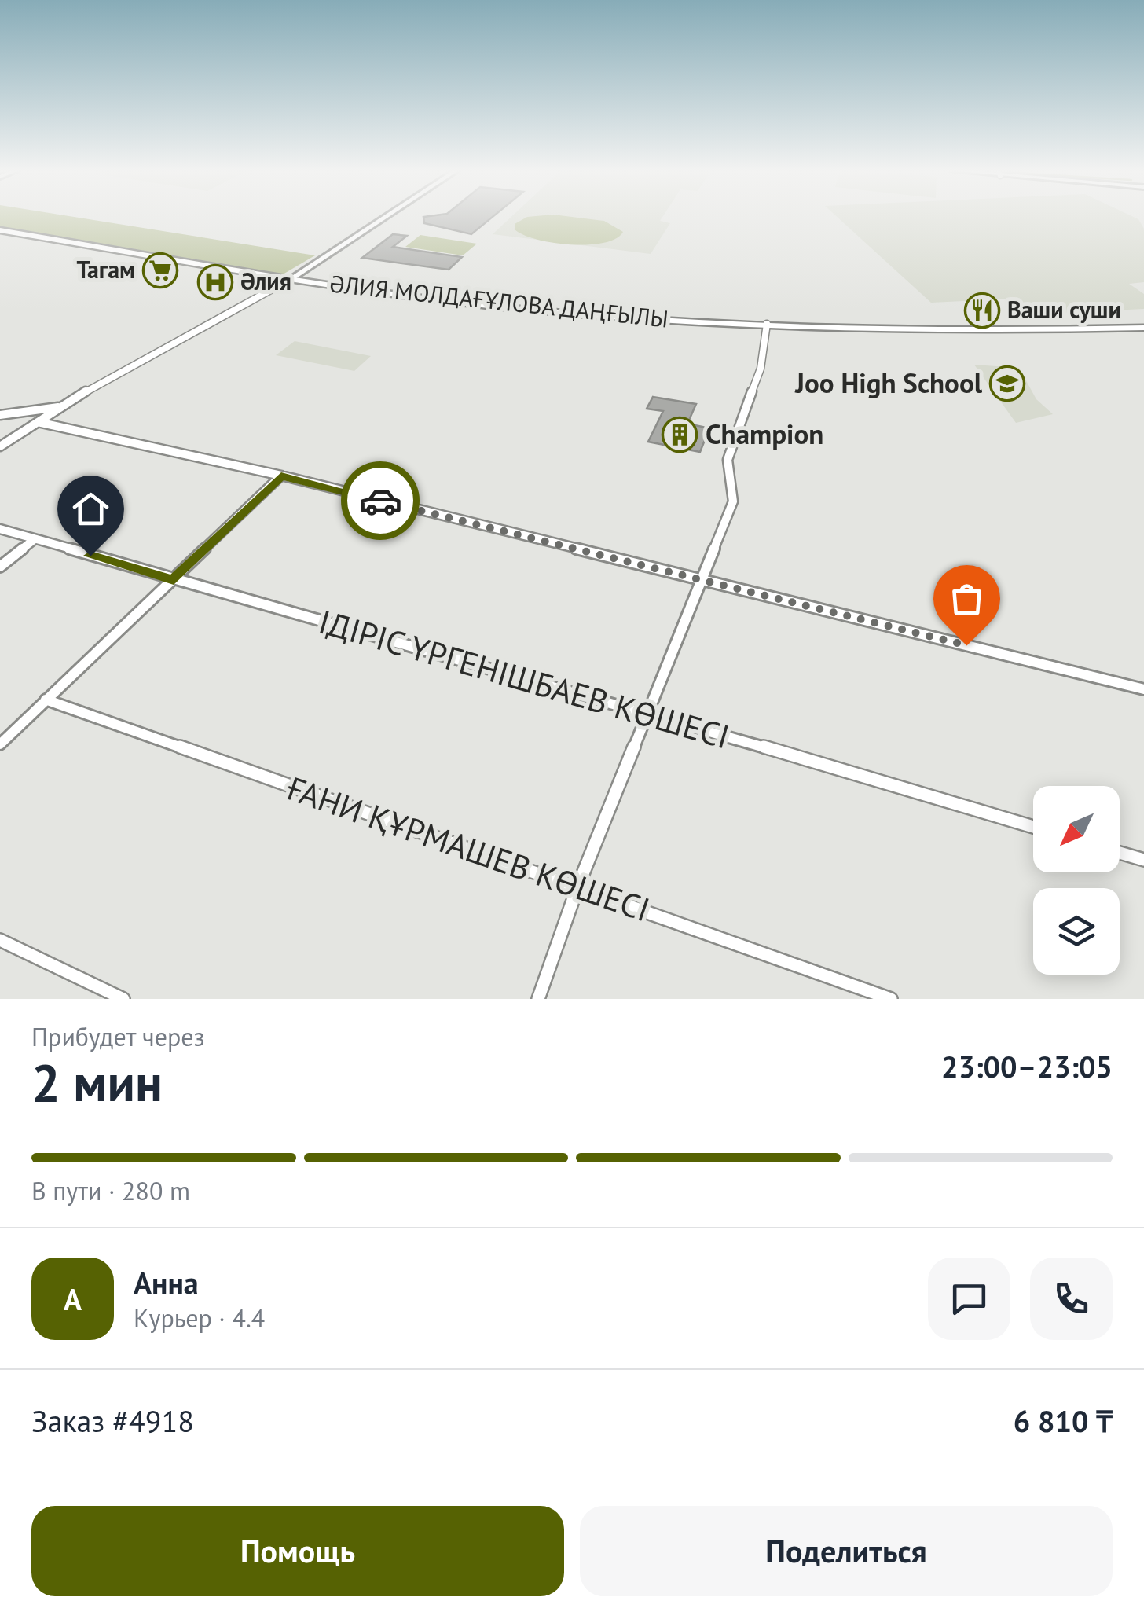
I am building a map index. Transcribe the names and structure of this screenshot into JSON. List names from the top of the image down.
{
  "streets": {
    "main road": ["ӘЛИЯ МОЛДАҒҰЛОВА ДАҢҒЫЛЫ"],
    "street": ["ІДІРІС ҮРГЕНІШБАЕВ КӨШЕСІ", "ҒАНИ ҚҰРМАШЕВ КӨШЕСІ"]
  },
  "places": {
    "supermarket": ["Тагам"],
    "hospital": ["Әлия"],
    "restaurant": ["Ваши суши"],
    "school or university": ["Joo High School"],
    "building": ["Champion"]
  },
  "north": "bottom left",
  "page": {
    "heading": ["2 мин", "Прибудет через", "23:00–23:05"],
    "panel": [
      "Анна",
      "Курьер · 4.4",
      "Заказ #4918",
      "6 810 ₸"
    ],
    "bar": "В пути · 280 m",
    "round": "А",
    "buttons": ["Помощь", "Поделиться"]
  }
}
